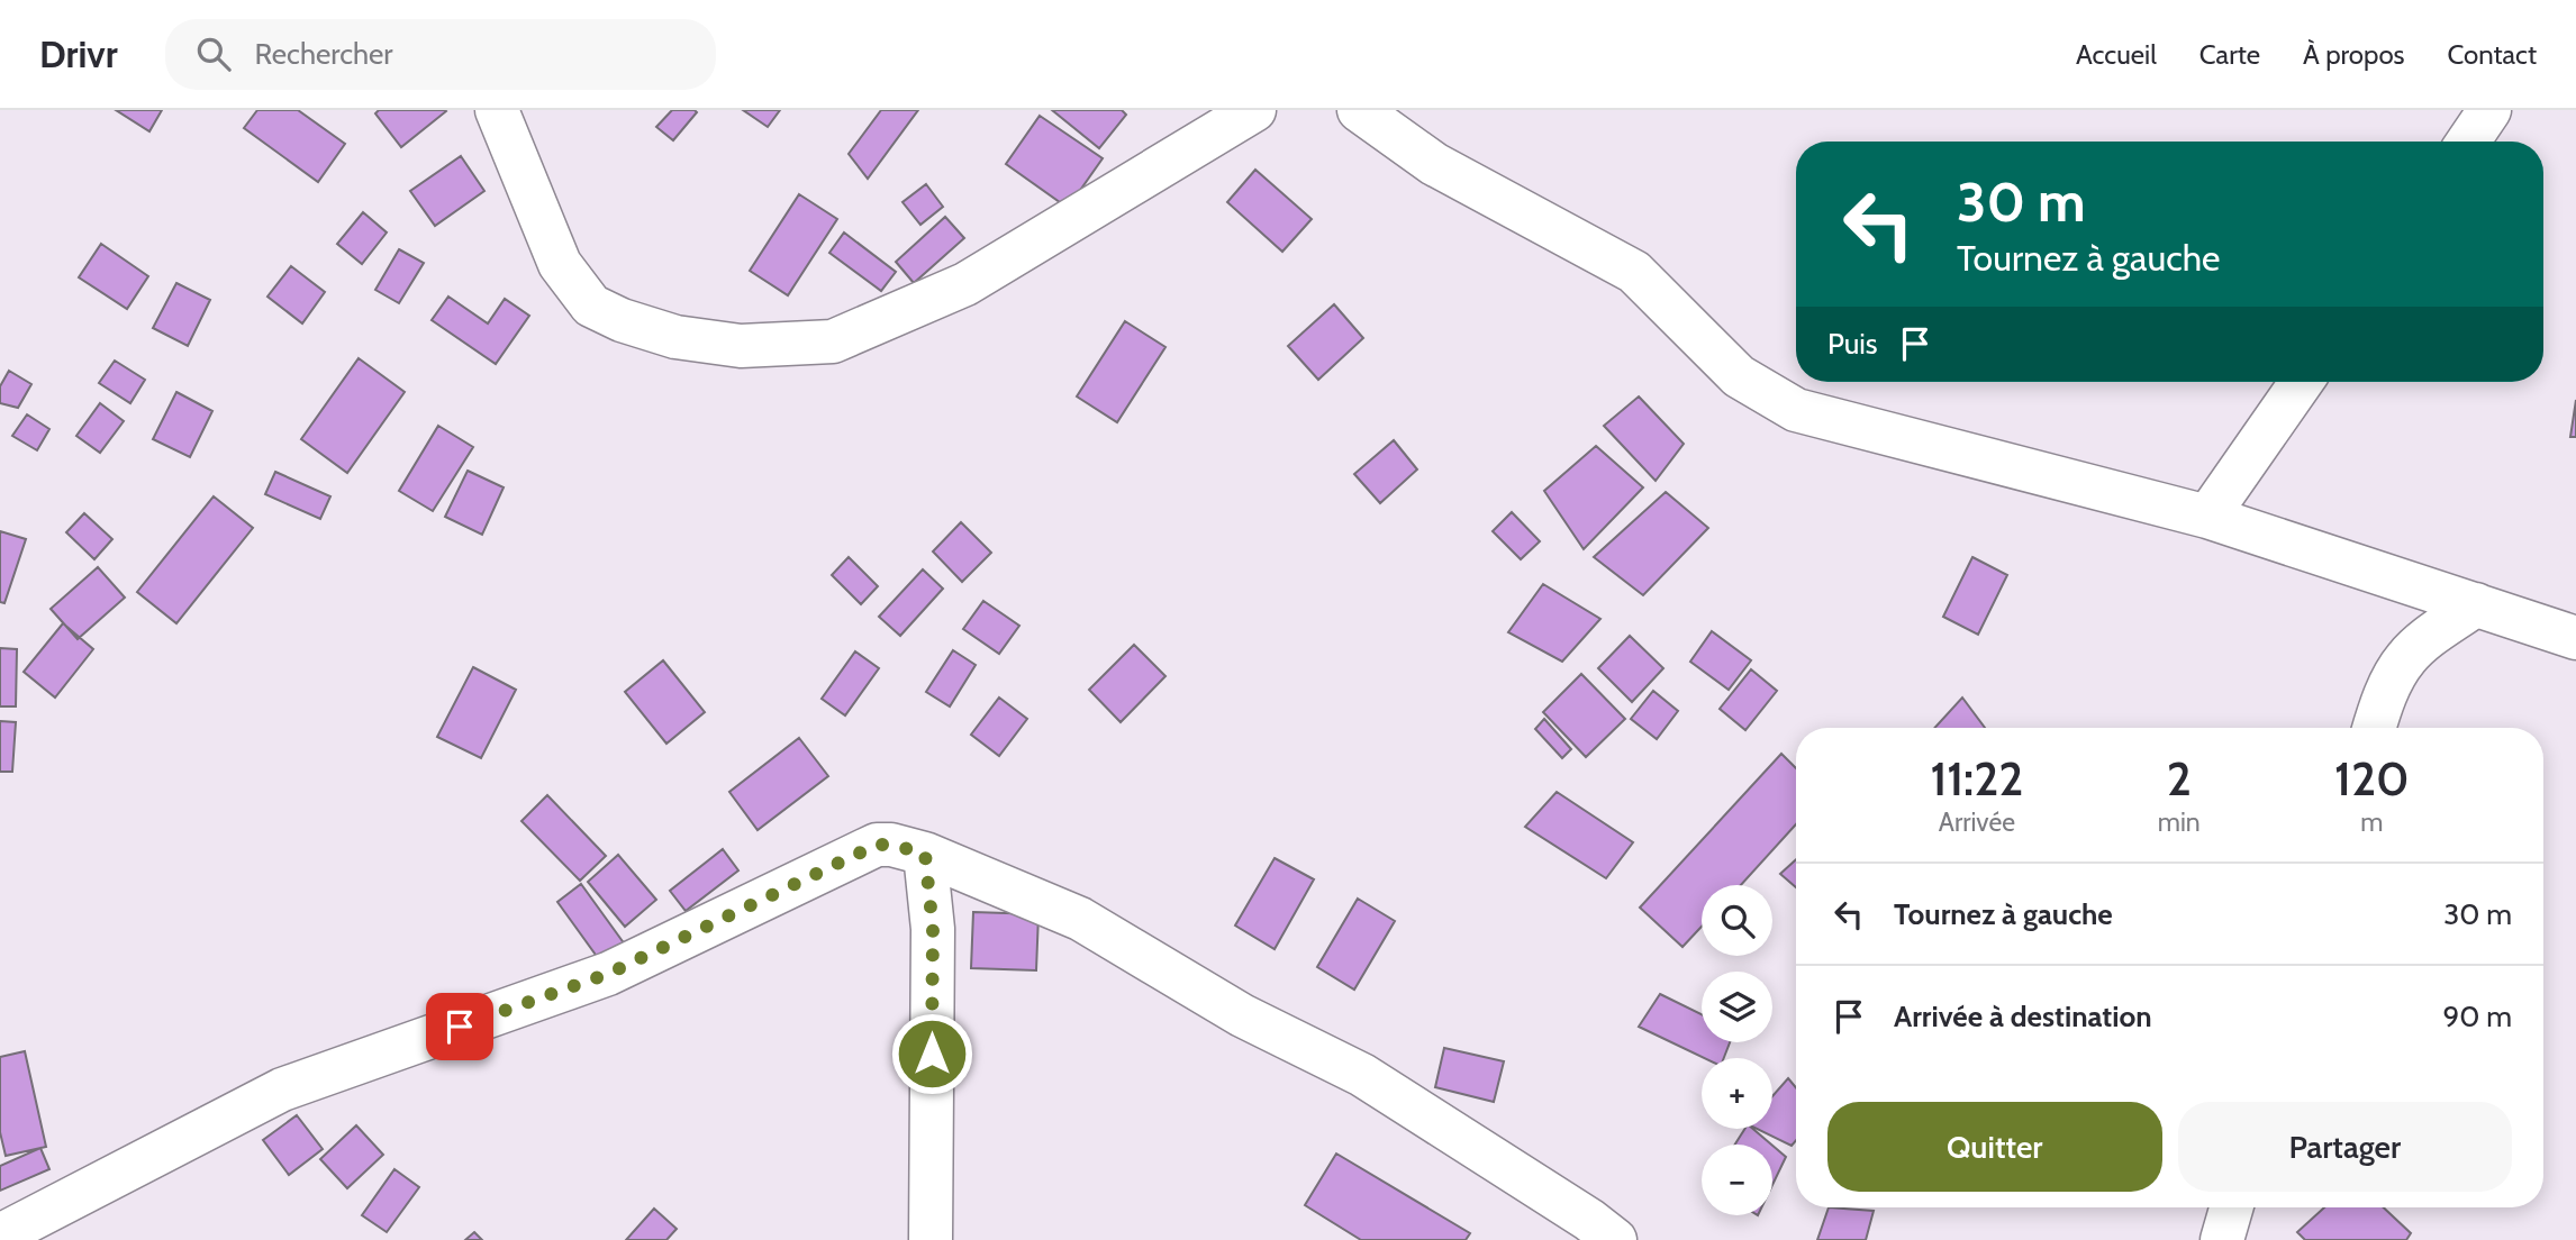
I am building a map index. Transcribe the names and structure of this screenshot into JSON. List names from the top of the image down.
{
  "page": {
    "header": "Drivr",
    "search": "Rechercher",
    "nav": [
      "Accueil",
      "Carte",
      "À propos",
      "Contact"
    ],
    "turn": ["30 m", "Tournez à gauche"],
    "then": "Puis",
    "eta": [
      "11:22",
      "Arrivée",
      "2",
      "min",
      "120",
      "m"
    ],
    "list": [
      {
        "name": "Tournez à gauche",
        "value": "30 m"
      },
      {
        "name": "Arrivée à destination",
        "value": "90 m"
      }
    ],
    "map_buttons": ["+", "−"],
    "buttons": ["Quitter", "Partager"]
  }
}
